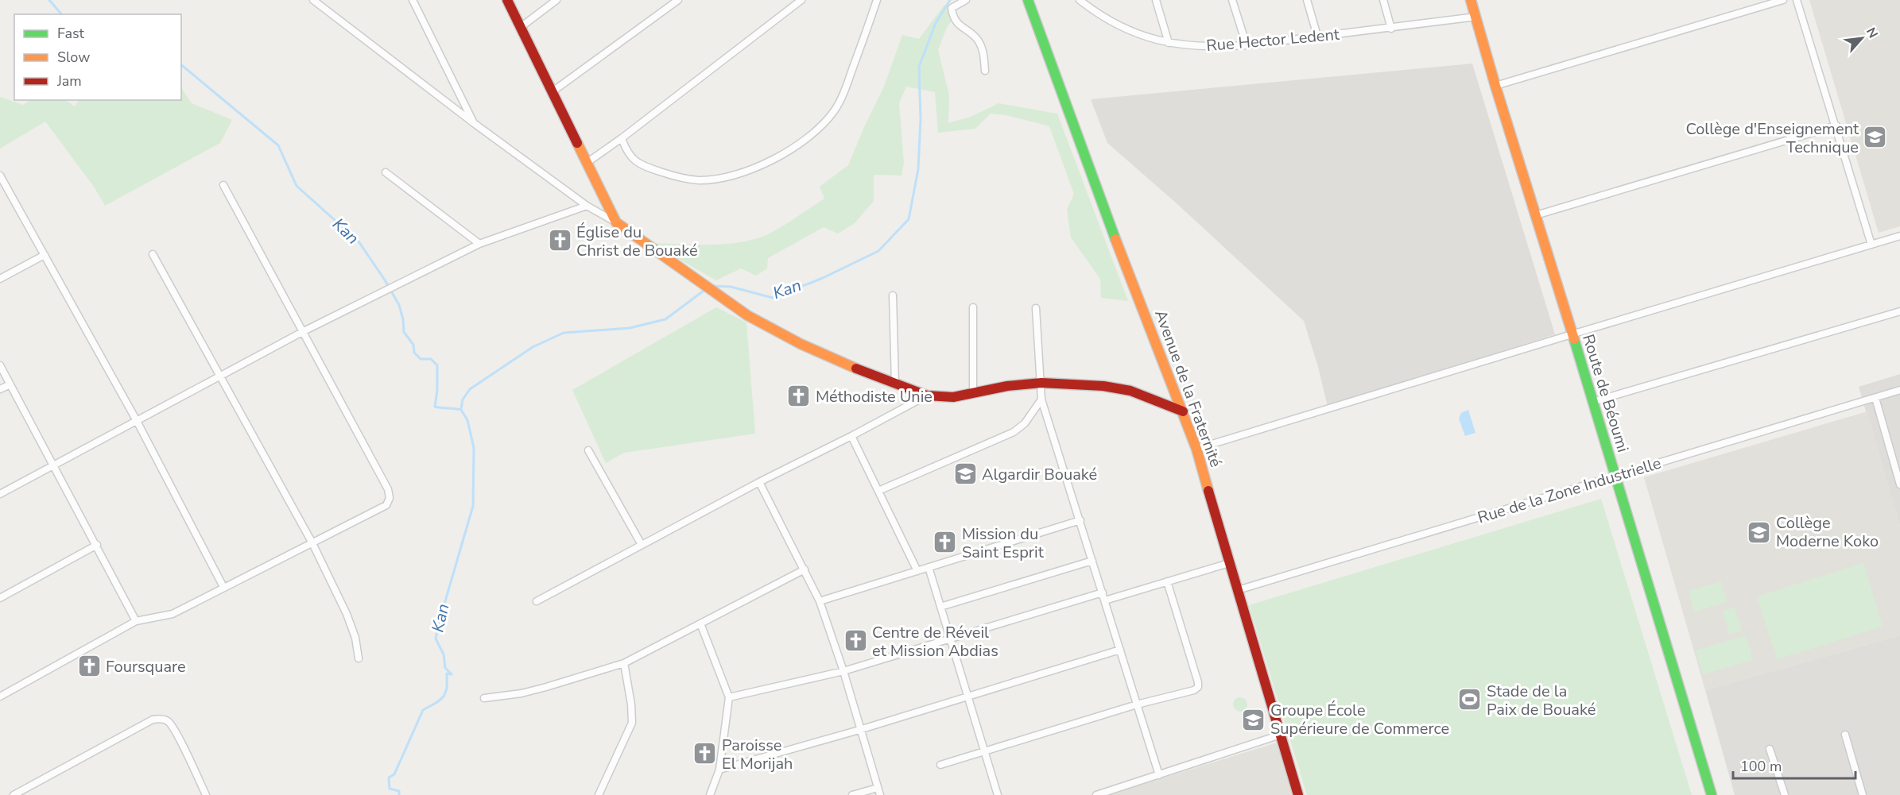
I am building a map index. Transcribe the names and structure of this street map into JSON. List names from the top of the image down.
{
  "streets": {
    "street": [
      "Rue Hector Ledent",
      "Avenue de la Fraternité",
      "Route de Béoumi",
      "Rue de la Zone Industrielle"
    ]
  },
  "crossings": [
    ["Rue Hector Ledent", "Route de Béoumi"],
    ["Avenue de la Fraternité", "Rue de la Zone Industrielle"],
    ["Route de Béoumi", "Rue de la Zone Industrielle"]
  ],
  "water": ["Kan"],
  "places": {
    "school or university": [
      "Collège d'Enseignement Technique",
      "Algardir Bouaké",
      "Collège Moderne Koko",
      "Groupe École Supérieure de Commerce"
    ],
    "church": [
      "Église du Christ de Bouaké",
      "Méthodiste Unie",
      "Mission du Saint Esprit",
      "Centre de Réveil et Mission Abdias",
      "Foursquare",
      "Paroisse El Morijah"
    ],
    "sports": ["Stade de la Paix de Bouaké"]
  },
  "legend": ["Fast", "Slow", "Jam"],
  "scale_bar": "100 m",
  "north": "top right"
}
